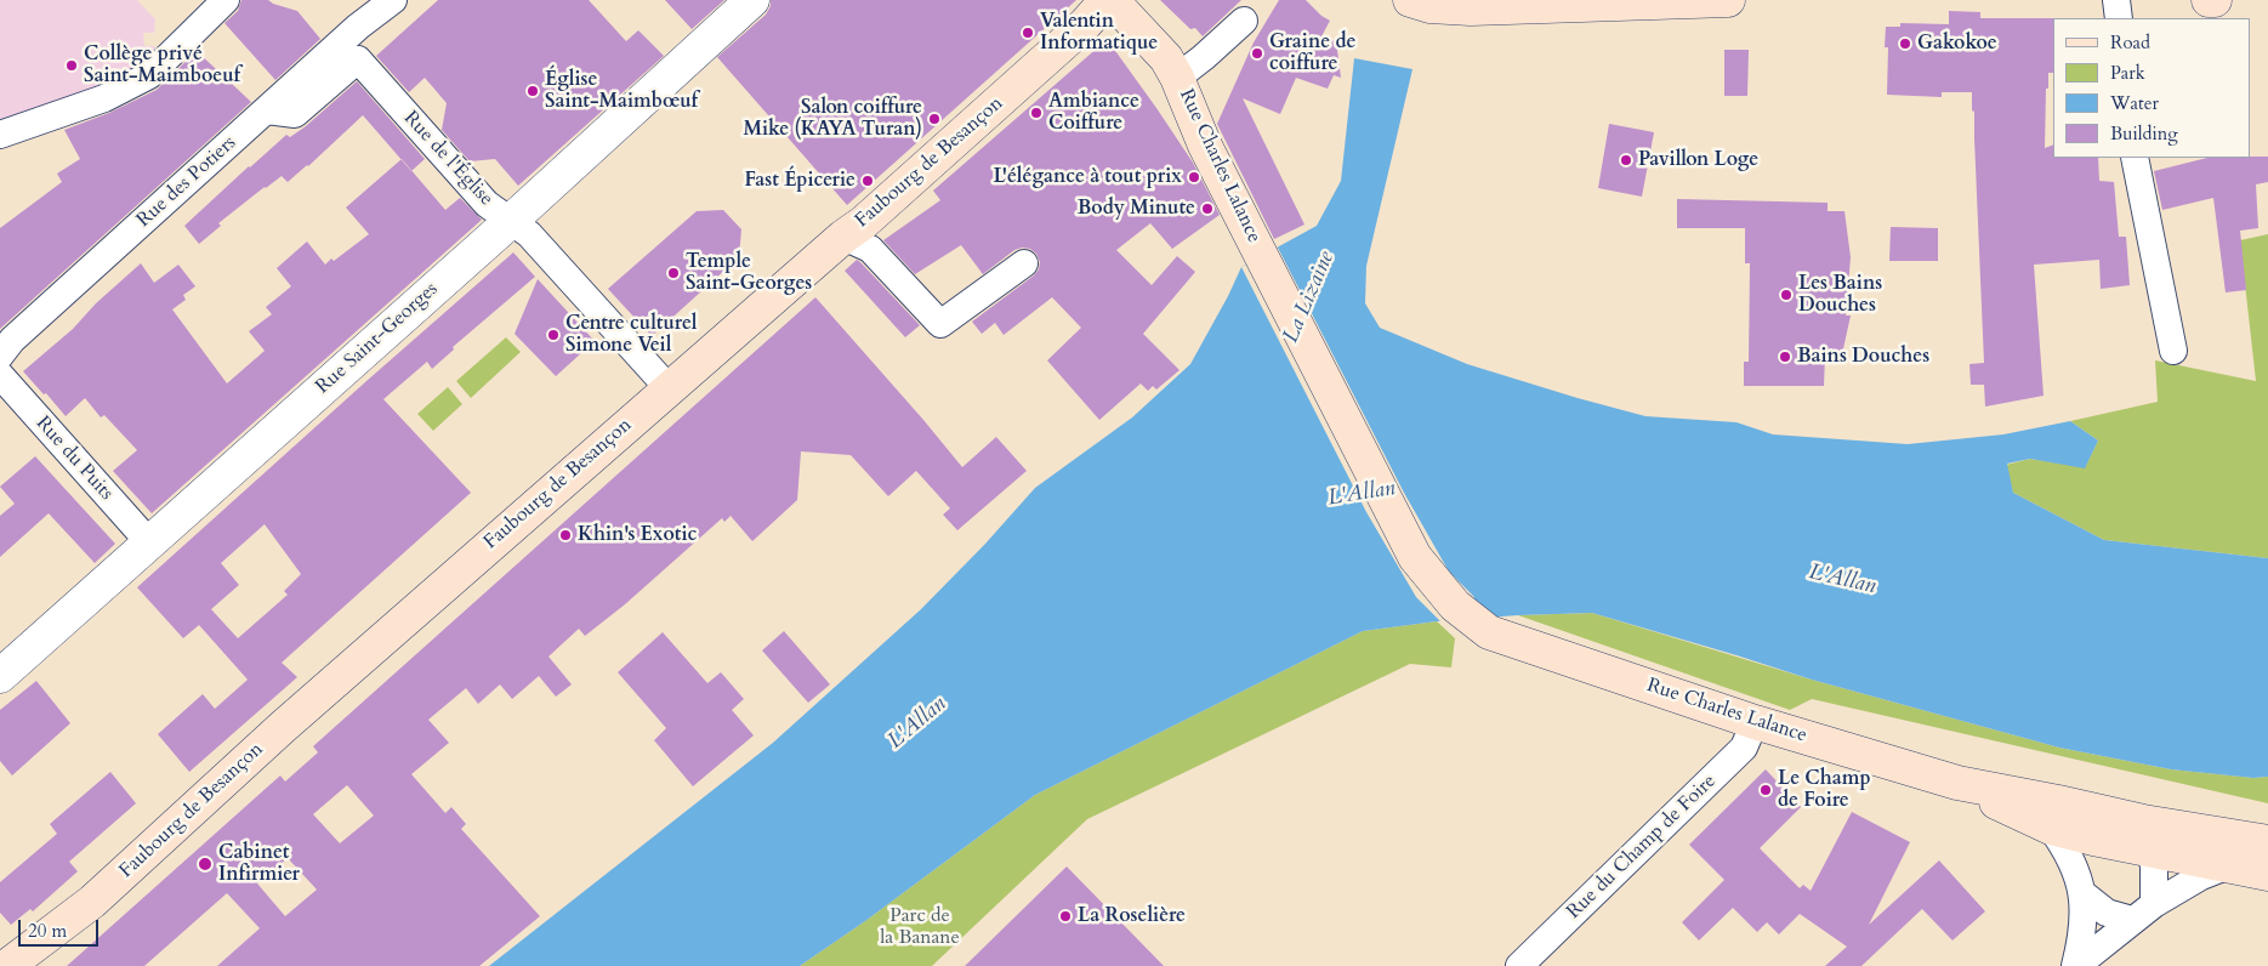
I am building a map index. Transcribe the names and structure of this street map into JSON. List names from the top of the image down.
{
  "streets": {
    "main road": ["Faubourg de Besançon", "Rue Charles Lalance"],
    "street": [
      "Rue de l'Église",
      "Rue des Potiers",
      "Rue Saint-Georges",
      "Rue du Puits",
      "Rue du Champ de Foire"
    ]
  },
  "crossings": [
    ["Rue de l'Église", "Faubourg de Besançon"],
    ["Rue de l'Église", "Rue des Potiers"],
    ["Rue de l'Église", "Rue Saint-Georges"],
    ["Rue Charles Lalance", "Rue du Champ de Foire"],
    ["Rue Saint-Georges", "Rue du Puits"]
  ],
  "water": ["La Lizaine", "L'Allan"],
  "parks": ["Parc de la Banane"],
  "places": [
    "Valentin Informatique",
    "Gakokoe",
    "Graine de coiffure",
    "Collège privé Saint-Maimboeuf",
    "Église Saint-Maimbœuf",
    "Ambiance Coiffure",
    "Salon coiffure Mike (KAYA Turan)",
    "Pavillon Loge",
    "L'élégance à tout prix",
    "Fast Épicerie",
    "Body Minute",
    "Temple Saint-Georges",
    "Les Bains Douches",
    "Centre culturel Simone Veil",
    "Bains Douches",
    "Khin's Exotic",
    "Le Champ de Foire",
    "Cabinet Infirmier",
    "La Roselière"
  ],
  "legend": [
    "Road",
    "Park",
    "Water",
    "Building"
  ],
  "scale_bar": "20 m"
}
